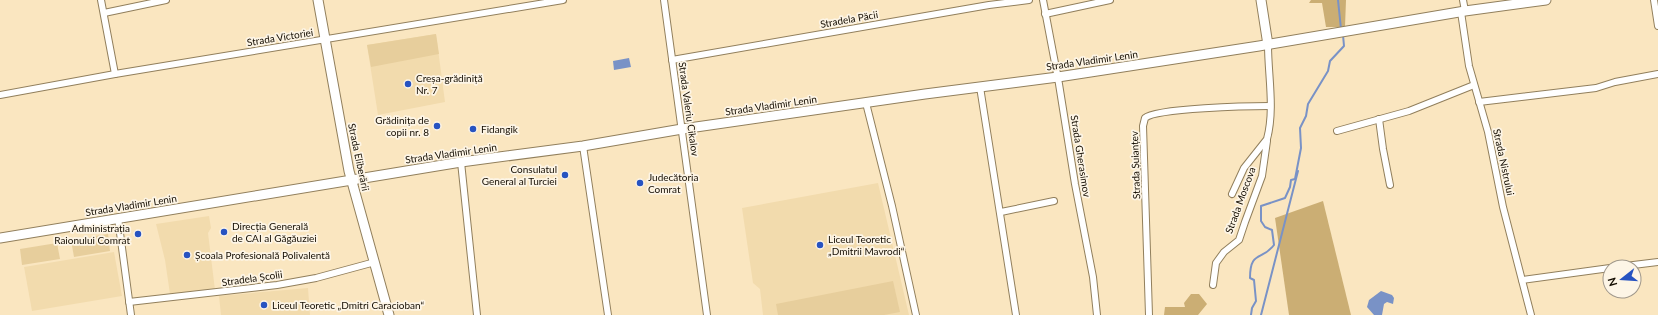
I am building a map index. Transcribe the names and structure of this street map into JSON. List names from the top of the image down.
{
  "streets": {
    "main road": ["Strada Vladimir Lenin", "Strada Eliberării", "Strada Moscova"],
    "street": [
      "Stradela Păcii",
      "Strada Victoriei",
      "Strada Valeriu Cikalov",
      "Strada Gherasimov",
      "Strada Nistrului",
      "Strada Șuianțev",
      "Stradela Școlii"
    ]
  },
  "crossings": [
    ["Stradela Păcii", "Strada Valeriu Cikalov"],
    ["Strada Victoriei", "Strada Eliberării"],
    ["Strada Vladimir Lenin", "Strada Valeriu Cikalov"],
    ["Strada Vladimir Lenin", "Strada Gherasimov"],
    ["Strada Vladimir Lenin", "Strada Eliberării"],
    ["Strada Vladimir Lenin", "Strada Nistrului"],
    ["Strada Vladimir Lenin", "Strada Moscova"],
    ["Strada Eliberării", "Stradela Școlii"],
    ["Strada Șuianțev", "Strada Moscova"]
  ],
  "places": [
    "Creșa-grădiniță Nr. 7",
    "Grădinița de copii nr. 8",
    "Fidangik",
    "Consulatul General al Turciei",
    "Judecătoria Comrat",
    "Direcția Generală de CAI al Găgăuziei",
    "Administrația Raionului Comrat",
    "Liceul Teoretic „Dmitrii Mavrodi“",
    "Școala Profesională Polivalentă",
    "Liceul Teoretic „Dmitri Caracioban“"
  ],
  "north": "left"
}
